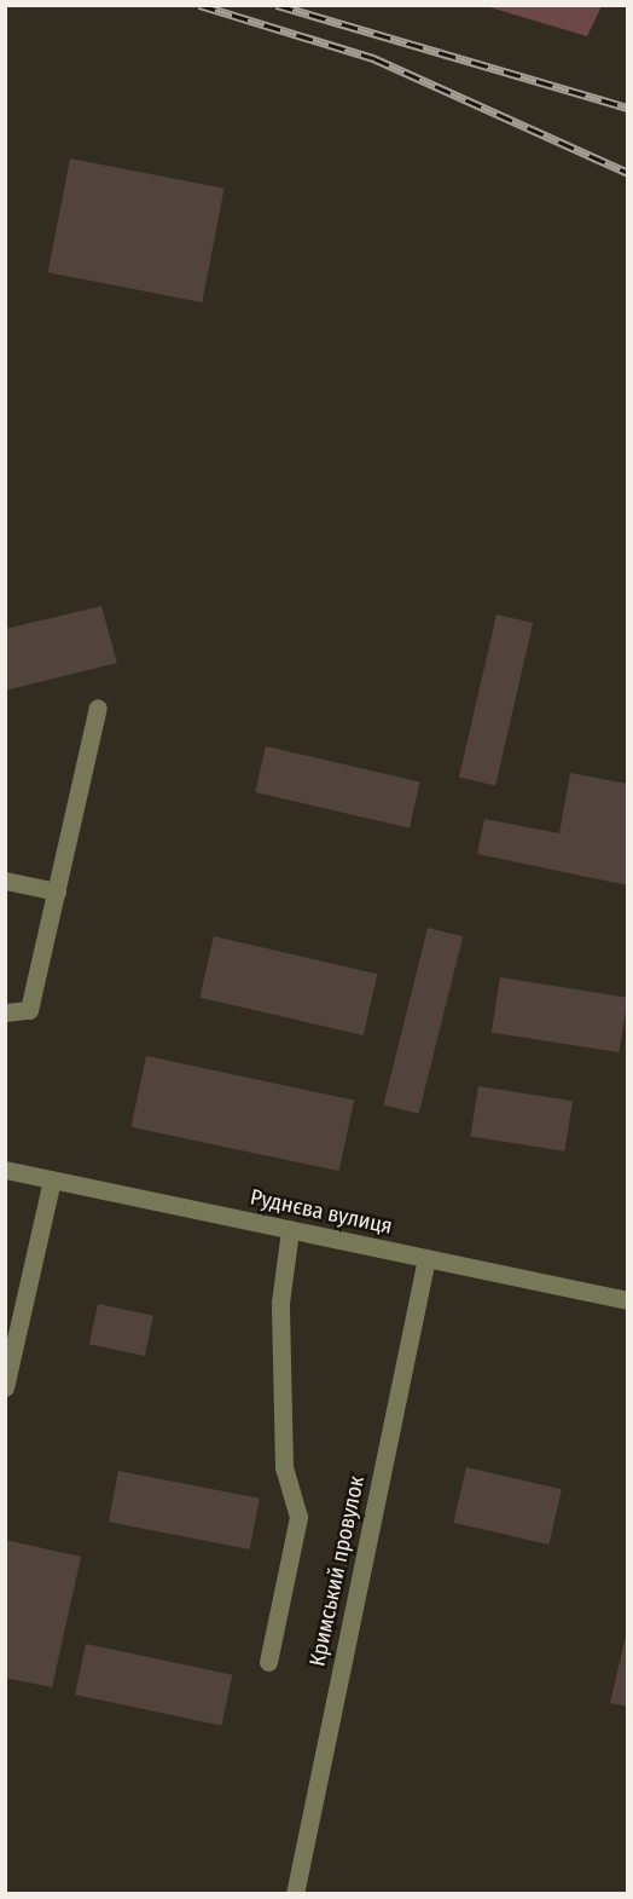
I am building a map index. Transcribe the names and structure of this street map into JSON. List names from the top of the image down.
{
  "streets": {
    "street": ["Руднєва вулиця", "Кримський провулок"]
  },
  "crossings": [
    ["Руднєва вулиця", "Кримський провулок"]
  ]
}
